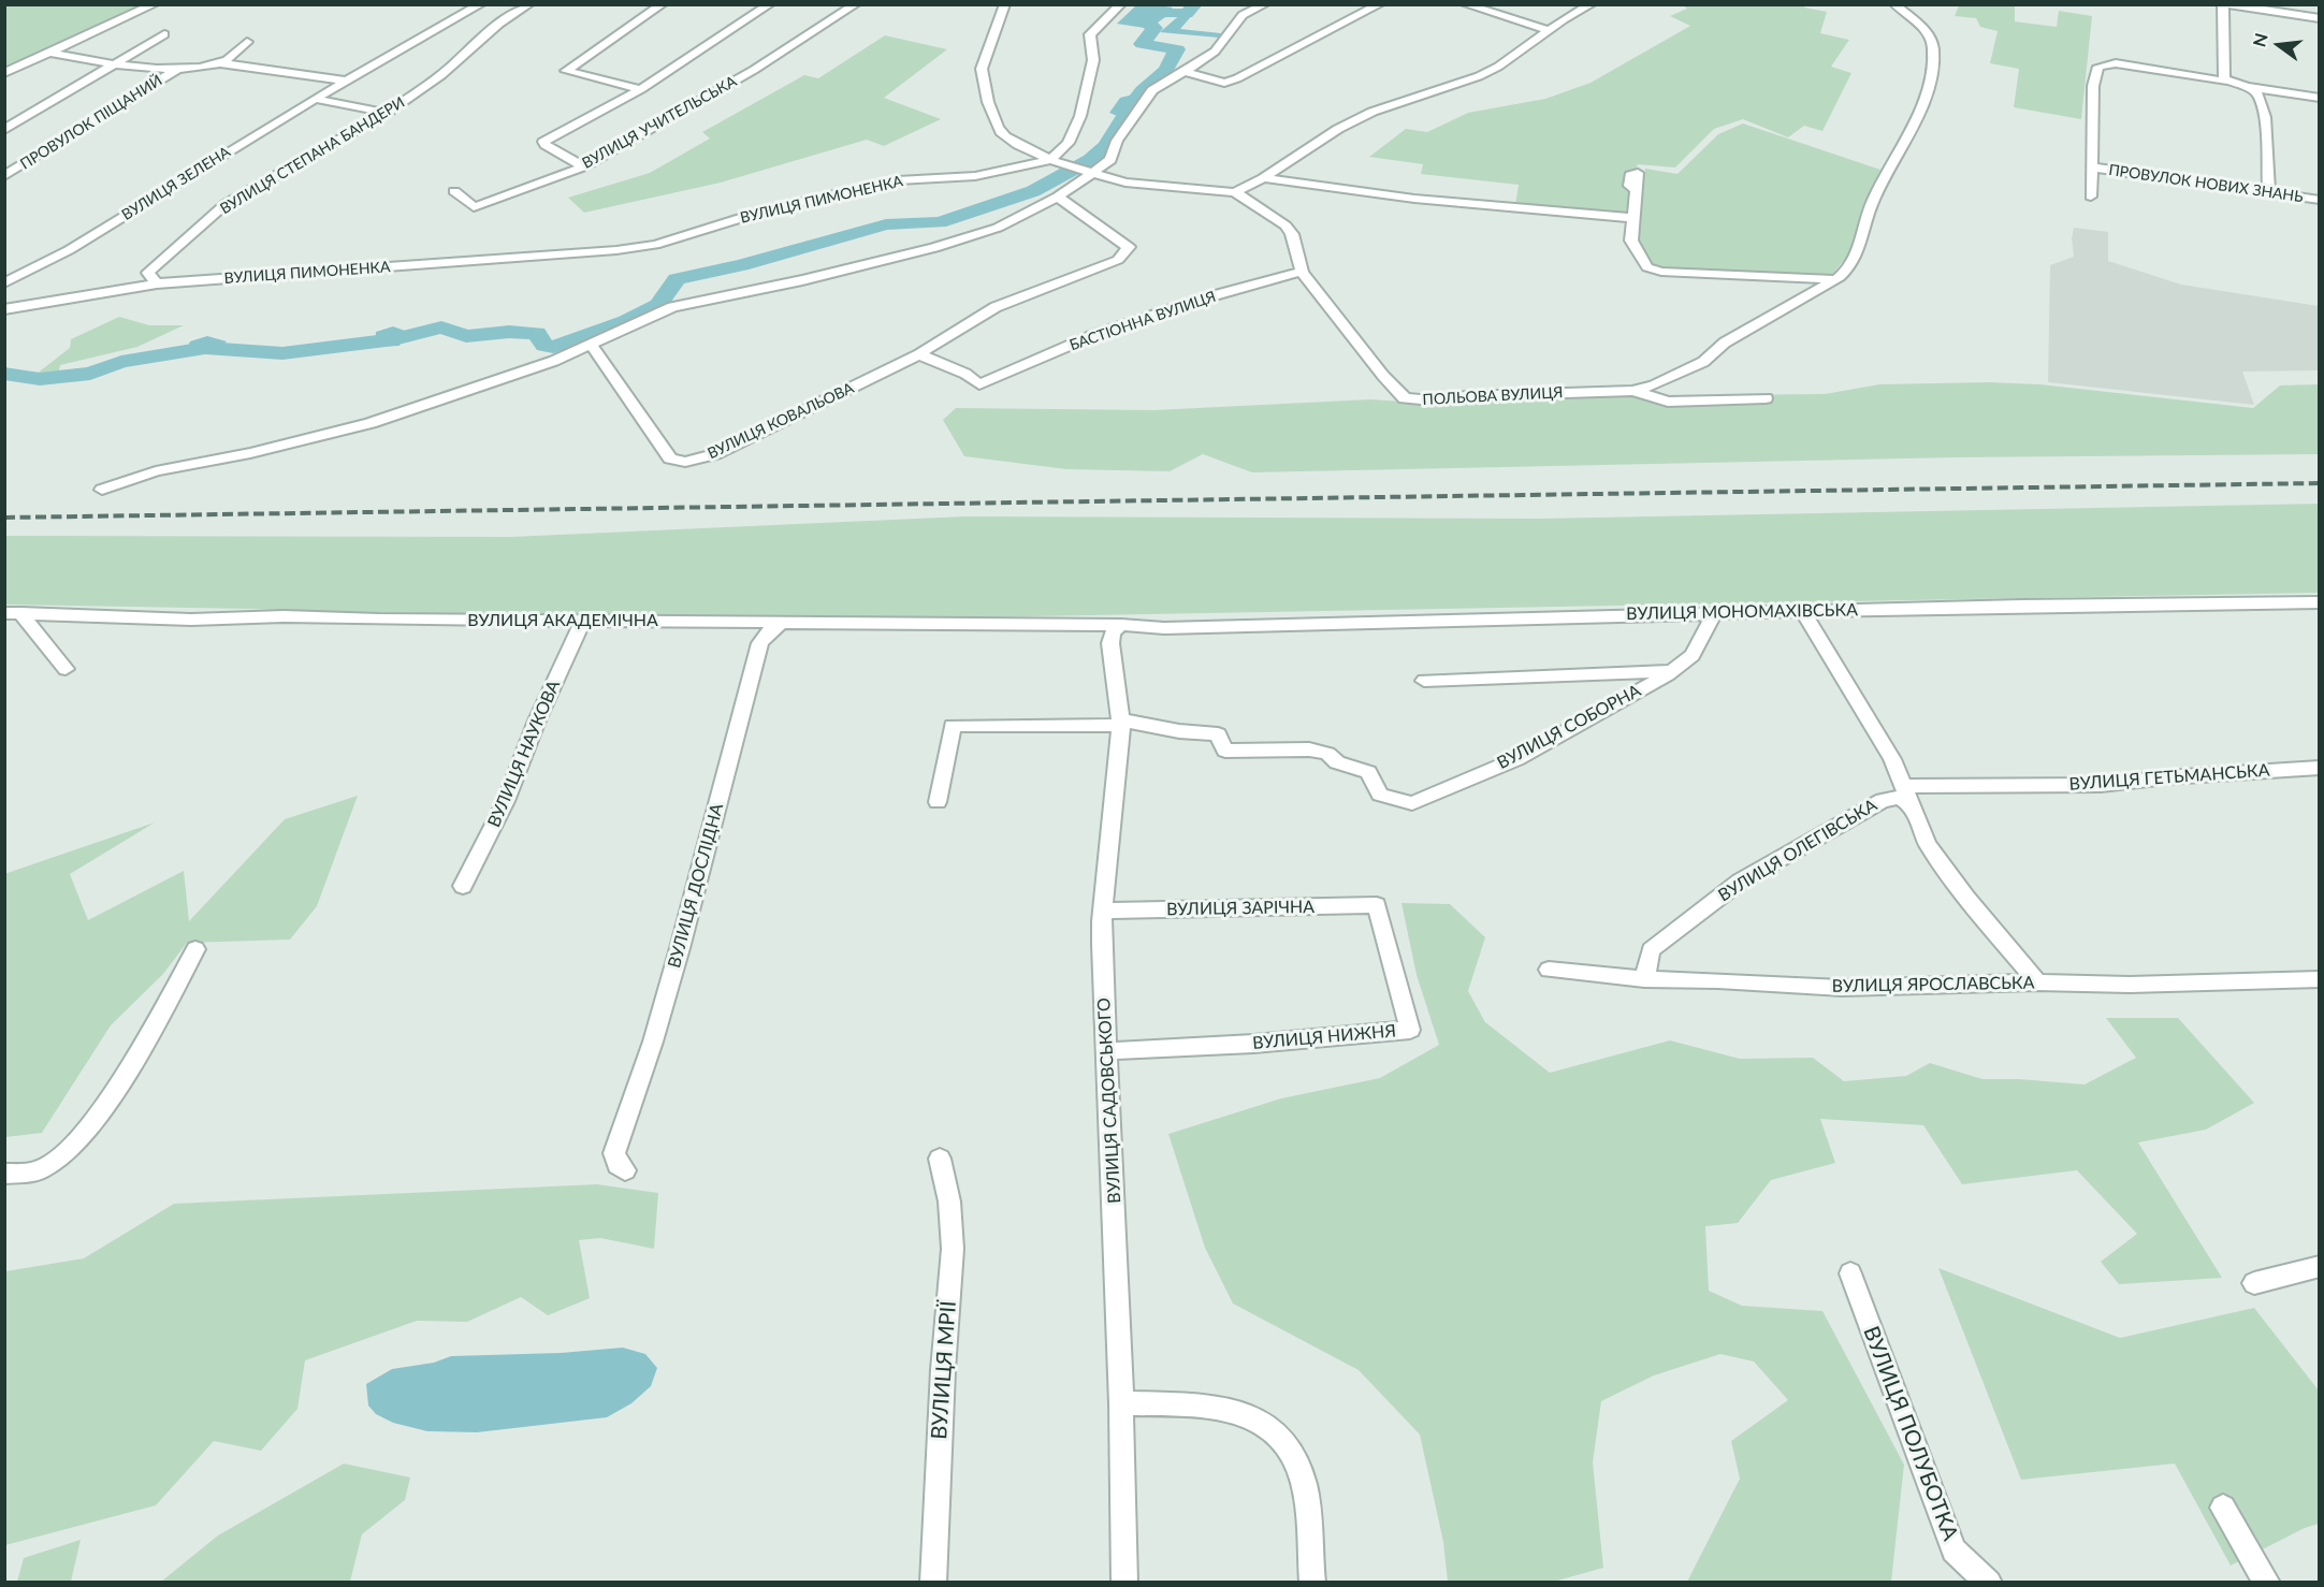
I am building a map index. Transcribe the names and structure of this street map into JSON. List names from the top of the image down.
{
  "streets": {
    "street": [
      "ПРОВУЛОК ПІЩАНИЙ",
      "ВУЛИЦЯ УЧИТЕЛЬСЬКА",
      "ВУЛИЦЯ СТЕПАНА БАНДЕРИ",
      "ВУЛИЦЯ ЗЕЛЕНА",
      "ПРОВУЛОК НОВИХ ЗНАНЬ",
      "ВУЛИЦЯ ПИМОНЕНКА",
      "БАСТІОННА ВУЛИЦЯ",
      "ПОЛЬОВА ВУЛИЦЯ",
      "ВУЛИЦЯ КОВАЛЬОВА",
      "ВУЛИЦЯ МОНОМАХІВСЬКА",
      "ВУЛИЦЯ АКАДЕМІЧНА",
      "ВУЛИЦЯ СОБОРНА",
      "ВУЛИЦЯ НАУКОВА",
      "ВУЛИЦЯ ГЕТЬМАНСЬКА",
      "ВУЛИЦЯ ОЛЕГІВСЬКА",
      "ВУЛИЦЯ ДОСЛІДНА",
      "ВУЛИЦЯ ЗАРІЧНА",
      "ВУЛИЦЯ ЯРОСЛАВСЬКА",
      "ВУЛИЦЯ НИЖНЯ",
      "ВУЛИЦЯ САДОВСЬКОГО",
      "ВУЛИЦЯ МРІЇ",
      "ВУЛИЦЯ ПОЛУБОТКА"
    ]
  },
  "crossings": [
    ["ВУЛИЦЯ СТЕПАНА БАНДЕРИ", "ВУЛИЦЯ ПИМОНЕНКА"],
    ["ВУЛИЦЯ ПИМОНЕНКА", "ПОЛЬОВА ВУЛИЦЯ"],
    ["БАСТІОННА ВУЛИЦЯ", "ПОЛЬОВА ВУЛИЦЯ"],
    ["БАСТІОННА ВУЛИЦЯ", "ВУЛИЦЯ КОВАЛЬОВА"],
    ["ВУЛИЦЯ МОНОМАХІВСЬКА", "ВУЛИЦЯ СОБОРНА"],
    ["ВУЛИЦЯ АКАДЕМІЧНА", "ВУЛИЦЯ НАУКОВА"],
    ["ВУЛИЦЯ АКАДЕМІЧНА", "ВУЛИЦЯ ДОСЛІДНА"],
    ["ВУЛИЦЯ СОБОРНА", "ВУЛИЦЯ САДОВСЬКОГО"],
    ["ВУЛИЦЯ ОЛЕГІВСЬКА", "ВУЛИЦЯ ЯРОСЛАВСЬКА"],
    ["ВУЛИЦЯ ЗАРІЧНА", "ВУЛИЦЯ НИЖНЯ"],
    ["ВУЛИЦЯ ЗАРІЧНА", "ВУЛИЦЯ САДОВСЬКОГО"],
    ["ВУЛИЦЯ НИЖНЯ", "ВУЛИЦЯ САДОВСЬКОГО"]
  ],
  "north": "left"
}
